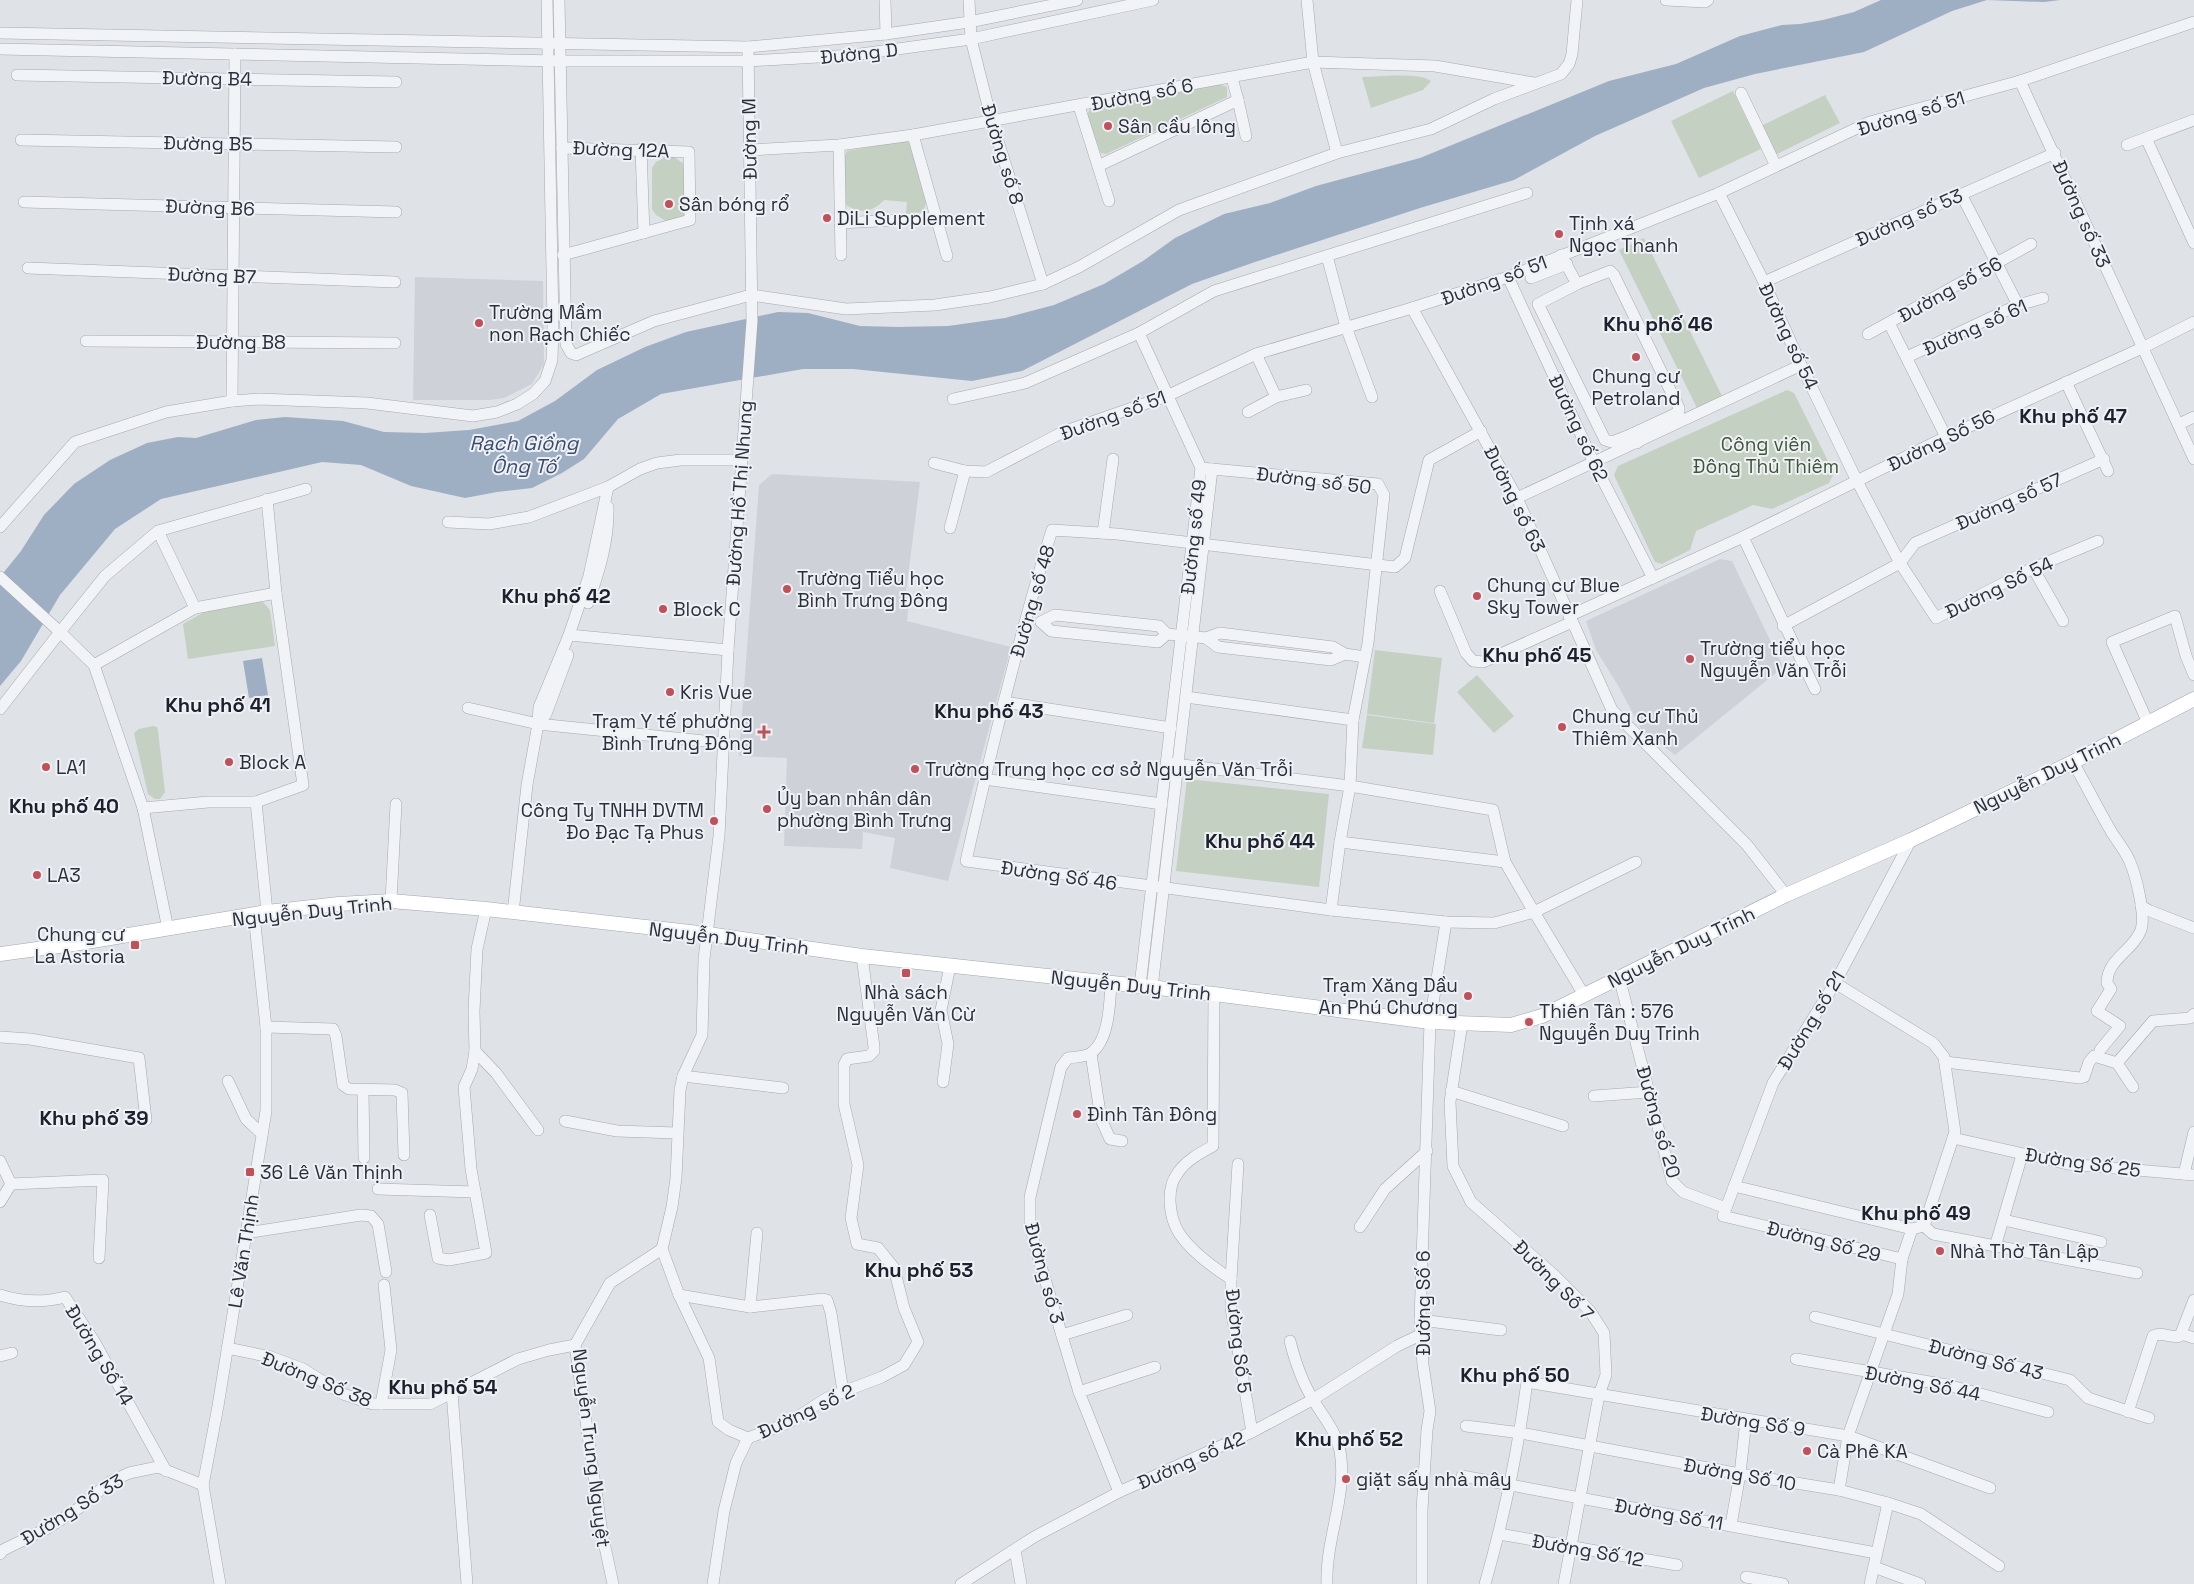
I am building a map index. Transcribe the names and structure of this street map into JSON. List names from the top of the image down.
{
  "streets": {
    "main road": ["Nguyễn Duy Trinh"],
    "street": [
      "Đường D",
      "Đường B4",
      "Đường số 6",
      "Đường số 51",
      "Đường M",
      "Đường B5",
      "Đường 12A",
      "Đường số 8",
      "Đường B6",
      "Đường số 33",
      "Đường số 53",
      "Đường B7",
      "Đường số 56",
      "Đường số 61",
      "Đường số 54",
      "Đường B8",
      "Đường số 62",
      "Đường Số 56",
      "Đường số 50",
      "Đường Hồ Thị Nhung",
      "Đường số 63",
      "Đường số 57",
      "Đường số 49",
      "Đường Số 54",
      "Đường số 48",
      "Đường Số 46",
      "Đường số 21",
      "Đường số 20",
      "Đường Số 25",
      "Đường Số 29",
      "Lê Văn Thịnh",
      "Đường số 3",
      "Đường Số 7",
      "Đường Số 6",
      "Đường Số 5",
      "Đường Số 14",
      "Đường Số 43",
      "Đường Số 38",
      "Đường Số 44",
      "Đường số 2",
      "Đường Số 9",
      "Nguyễn Trung Nguyệt",
      "Đường số 42",
      "Đường Số 10",
      "Đường Số 33",
      "Đường Số 11",
      "Đường Số 12"
    ]
  },
  "crossings": [
    ["Đường D", "Đường M"],
    ["Đường D", "Đường số 8"],
    ["Đường số 6", "Đường M"],
    ["Đường số 6", "Đường số 8"],
    ["Đường số 51", "Đường số 33"],
    ["Đường số 51", "Đường số 54"],
    ["Đường số 51", "Đường số 62"],
    ["Đường số 51", "Đường số 63"],
    ["Đường số 51", "Đường số 49"],
    ["Đường M", "Đường Hồ Thị Nhung"],
    ["Đường số 33", "Đường số 53"],
    ["Đường số 33", "Đường Số 56"],
    ["Đường số 53", "Đường số 54"],
    ["Đường số 56", "Đường số 61"],
    ["Đường số 61", "Đường Số 56"],
    ["Đường số 54", "Đường Số 56"],
    ["Đường số 54", "Đường Số 54"],
    ["Đường số 62", "Đường Số 56"],
    ["Đường Số 56", "Đường số 63"],
    ["Đường Số 56", "Đường Số 54"],
    ["Đường số 50", "Đường số 49"],
    ["Đường số 50", "Đường số 48"],
    ["Đường Hồ Thị Nhung", "Nguyễn Duy Trinh"],
    ["Đường số 63", "Đường số 48"],
    ["Đường số 63", "Nguyễn Duy Trinh"],
    ["Đường số 57", "Đường Số 54"],
    ["Đường số 49", "Đường số 48"],
    ["Đường số 49", "Nguyễn Duy Trinh"],
    ["Đường số 49", "Đường Số 46"],
    ["Đường số 48", "Đường Số 46"],
    ["Nguyễn Duy Trinh", "Đường số 21"],
    ["Nguyễn Duy Trinh", "Đường số 20"],
    ["Nguyễn Duy Trinh", "Lê Văn Thịnh"],
    ["Nguyễn Duy Trinh", "Đường Số 7"],
    ["Nguyễn Duy Trinh", "Đường Số 6"],
    ["Nguyễn Duy Trinh", "Đường Số 5"],
    ["Nguyễn Duy Trinh", "Đường số 2"],
    ["Đường Số 46", "Đường Số 6"],
    ["Đường số 21", "Đường số 20"],
    ["Đường số 21", "Đường Số 29"],
    ["Đường số 20", "Đường Số 29"],
    ["Đường Số 25", "Đường Số 29"],
    ["Lê Văn Thịnh", "Đường Số 38"],
    ["Lê Văn Thịnh", "Đường Số 33"],
    ["Đường số 3", "Đường số 42"],
    ["Đường Số 7", "Đường Số 9"],
    ["Đường Số 7", "Đường Số 10"],
    ["Đường Số 7", "Đường Số 11"],
    ["Đường Số 7", "Đường Số 12"],
    ["Đường Số 6", "Đường số 42"],
    ["Đường Số 5", "Đường số 42"],
    ["Đường Số 14", "Đường Số 33"],
    ["Đường Số 38", "Nguyễn Trung Nguyệt"]
  ],
  "districts": [
    "Khu phố 46",
    "Khu phố 47",
    "Khu phố 42",
    "Khu phố 45",
    "Khu phố 41",
    "Khu phố 43",
    "Khu phố 40",
    "Khu phố 44",
    "Khu phố 39",
    "Khu phố 49",
    "Khu phố 53",
    "Khu phố 50",
    "Khu phố 54",
    "Khu phố 52"
  ],
  "water": ["Rạch Giồng Ông Tố"],
  "parks": ["Công viên Đông Thủ Thiêm"],
  "places": {
    "other": [
      "Sân cầu lông",
      "Sân bóng rổ",
      "DiLi Supplement",
      "Tịnh xá Ngọc Thanh",
      "Trường Mầm non Rạch Chiếc",
      "Chung cư Petroland",
      "Trường Tiểu học Bình Trưng Đông",
      "Chung cư Blue Sky Tower",
      "Block C",
      "Trường tiểu học Nguyễn Văn Trỗi",
      "Kris Vue",
      "Chung cư Thủ Thiêm Xanh",
      "Block A",
      "LA1",
      "Trường Trung học cơ sở Nguyễn Văn Trỗi",
      "Ủy ban nhân dân phường Bình Trưng",
      "Công Ty TNHH DVTM Đo Đạc Tạ Phus",
      "LA3",
      "Trạm Xăng Dầu An Phú Chương",
      "Thiên Tân : 576 Nguyễn Duy Trinh",
      "Đình Tân Đông",
      "Nhà Thờ Tân Lập",
      "Cà Phê KA",
      "giặt sấy nhà mây"
    ],
    "health": ["Trạm Y tế phường Bình Trưng Đông"],
    "transit": ["Chung cư La Astoria", "Nhà sách Nguyễn Văn Cừ", "36 Lê Văn Thịnh"]
  }
}
